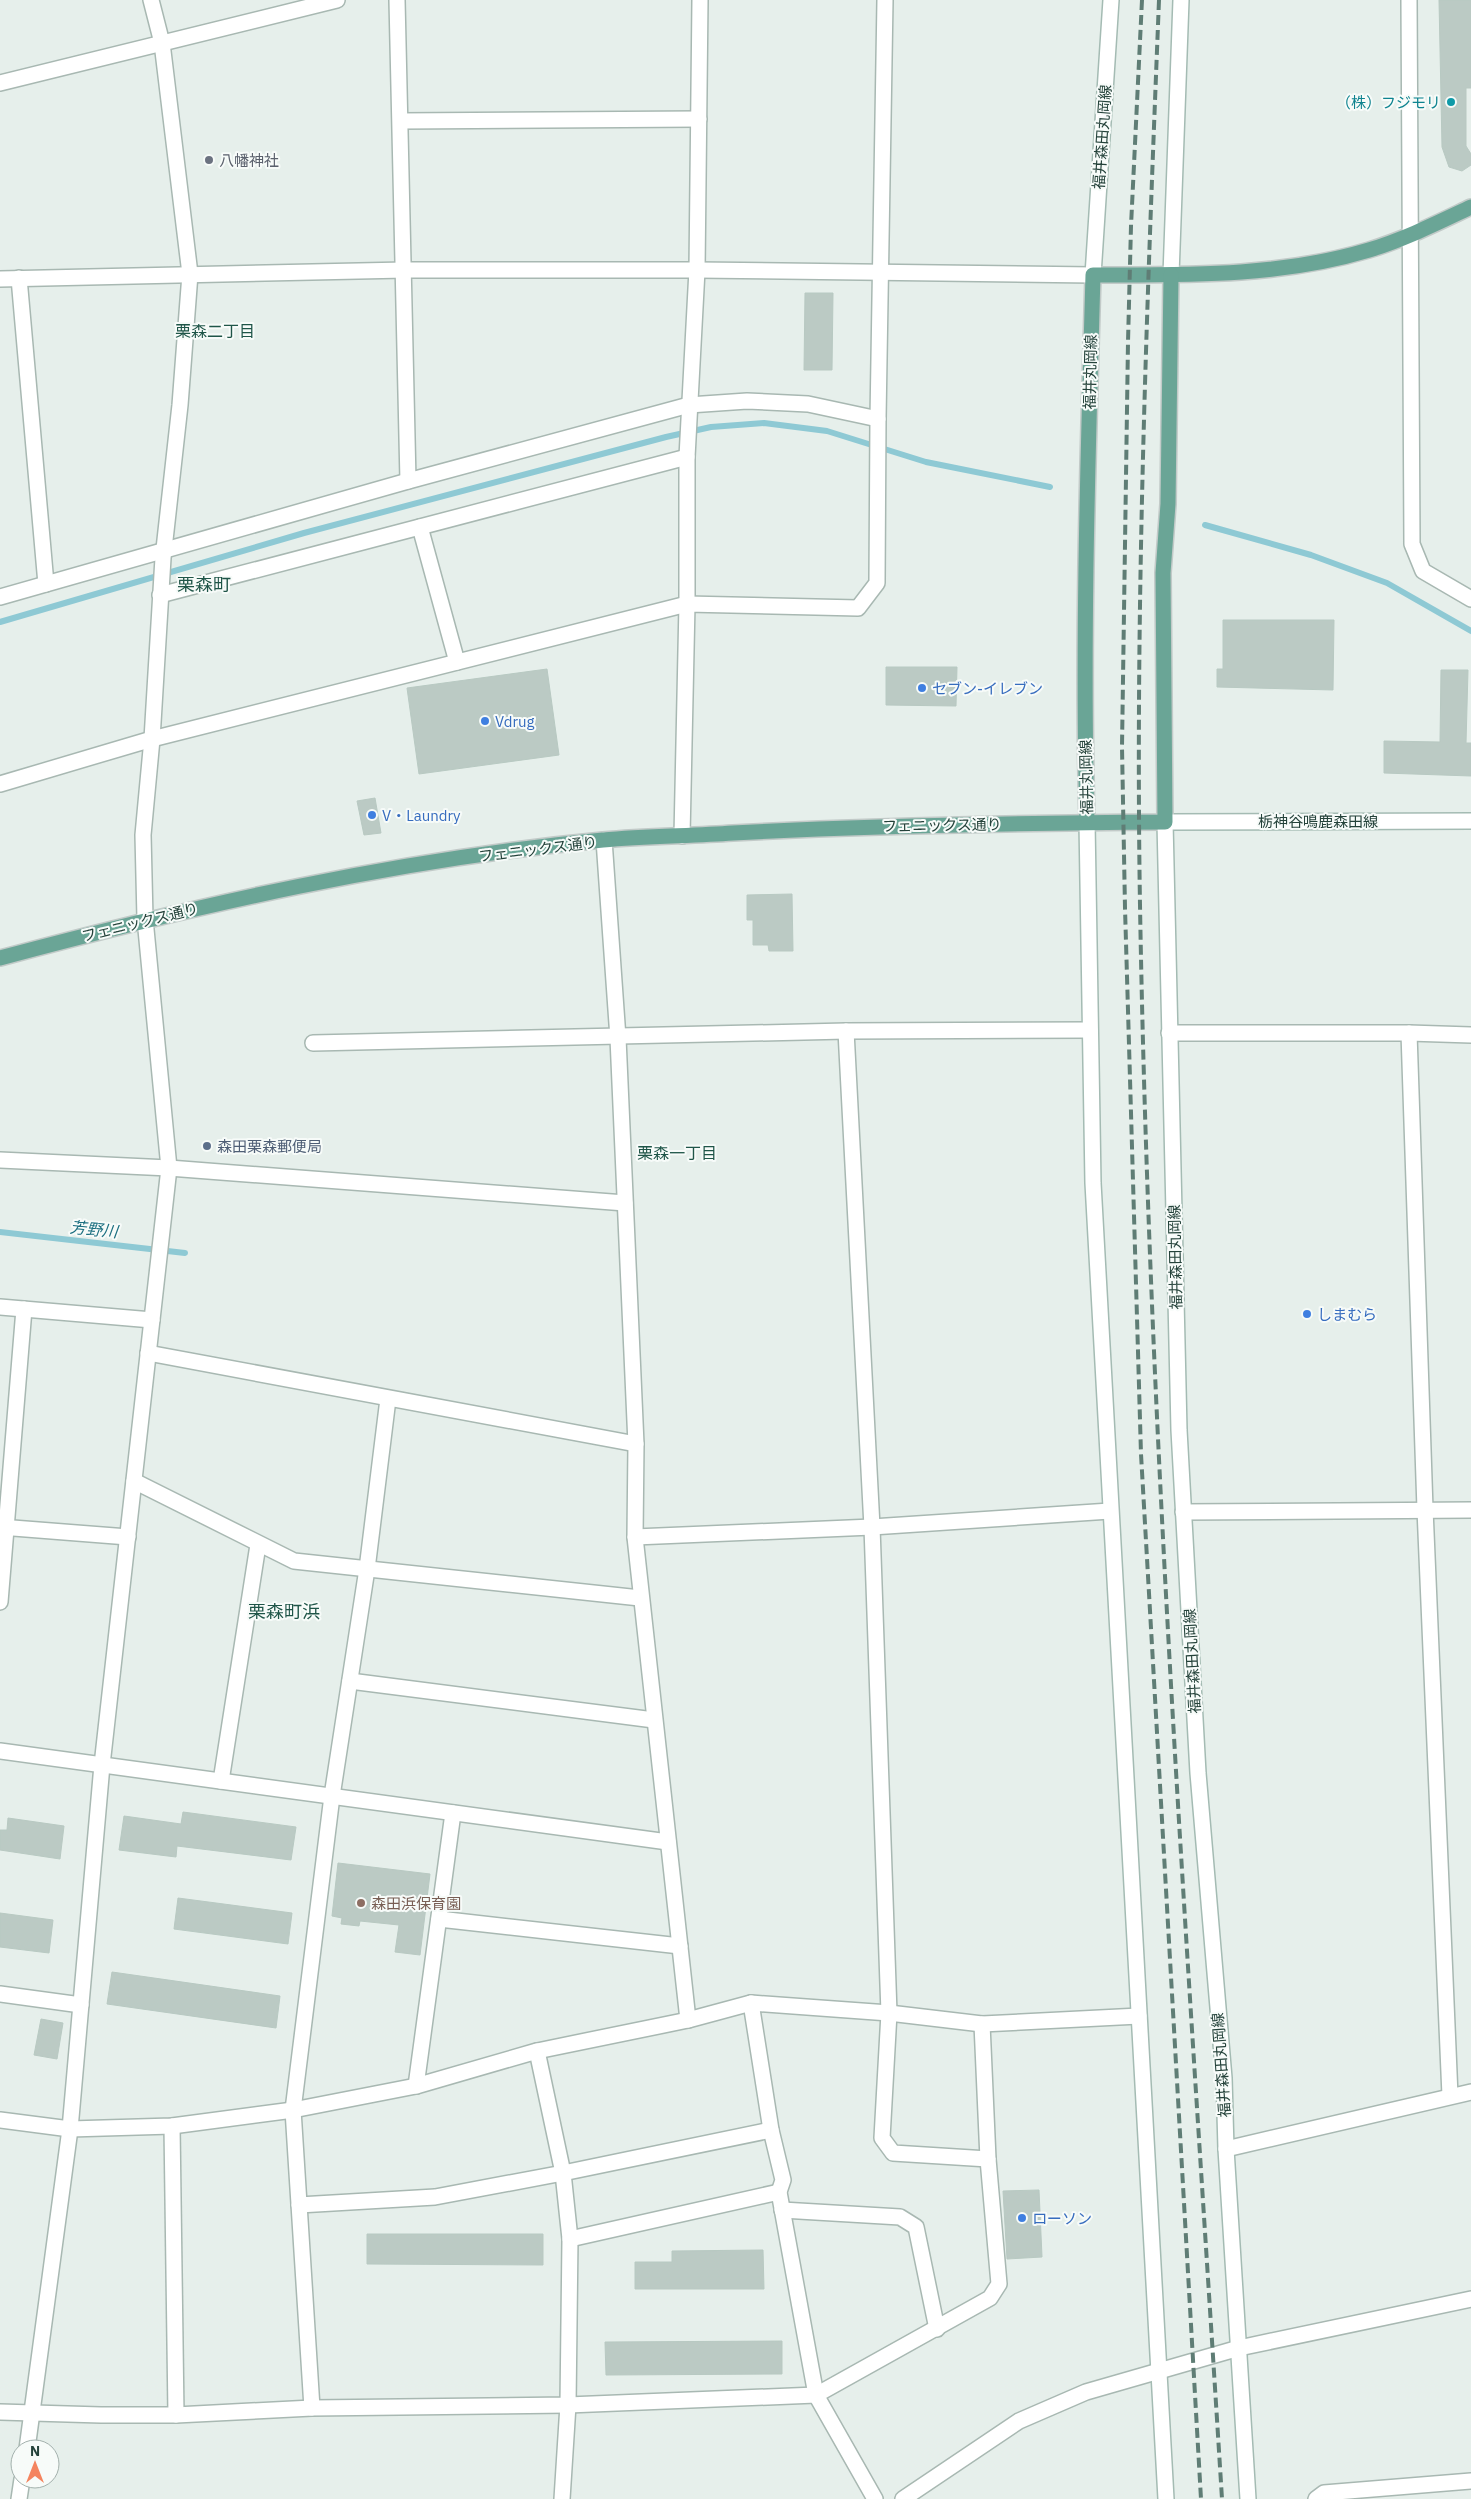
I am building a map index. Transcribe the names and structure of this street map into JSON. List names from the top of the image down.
{
  "streets": {
    "main road": ["福井丸岡線", "フェニックス通り"],
    "street": ["福井森田丸岡線", "栃神谷鳴鹿森田線"]
  },
  "crossings": [
    ["福井森田丸岡線", "福井丸岡線"],
    ["福井森田丸岡線", "栃神谷鳴鹿森田線"],
    ["福井丸岡線", "栃神谷鳴鹿森田線"],
    ["福井丸岡線", "フェニックス通り"]
  ],
  "districts": [
    "栗森二丁目",
    "栗森町",
    "栗森一丁目",
    "栗森町浜"
  ],
  "water": ["芳野川"],
  "places": [
    "（株）フジモリ",
    "八幡神社",
    "セブン-イレブン",
    "Vdrug",
    "V・Laundry",
    "森田栗森郵便局",
    "しまむら",
    "森田浜保育園",
    "ローソン"
  ],
  "north": "top"
}
